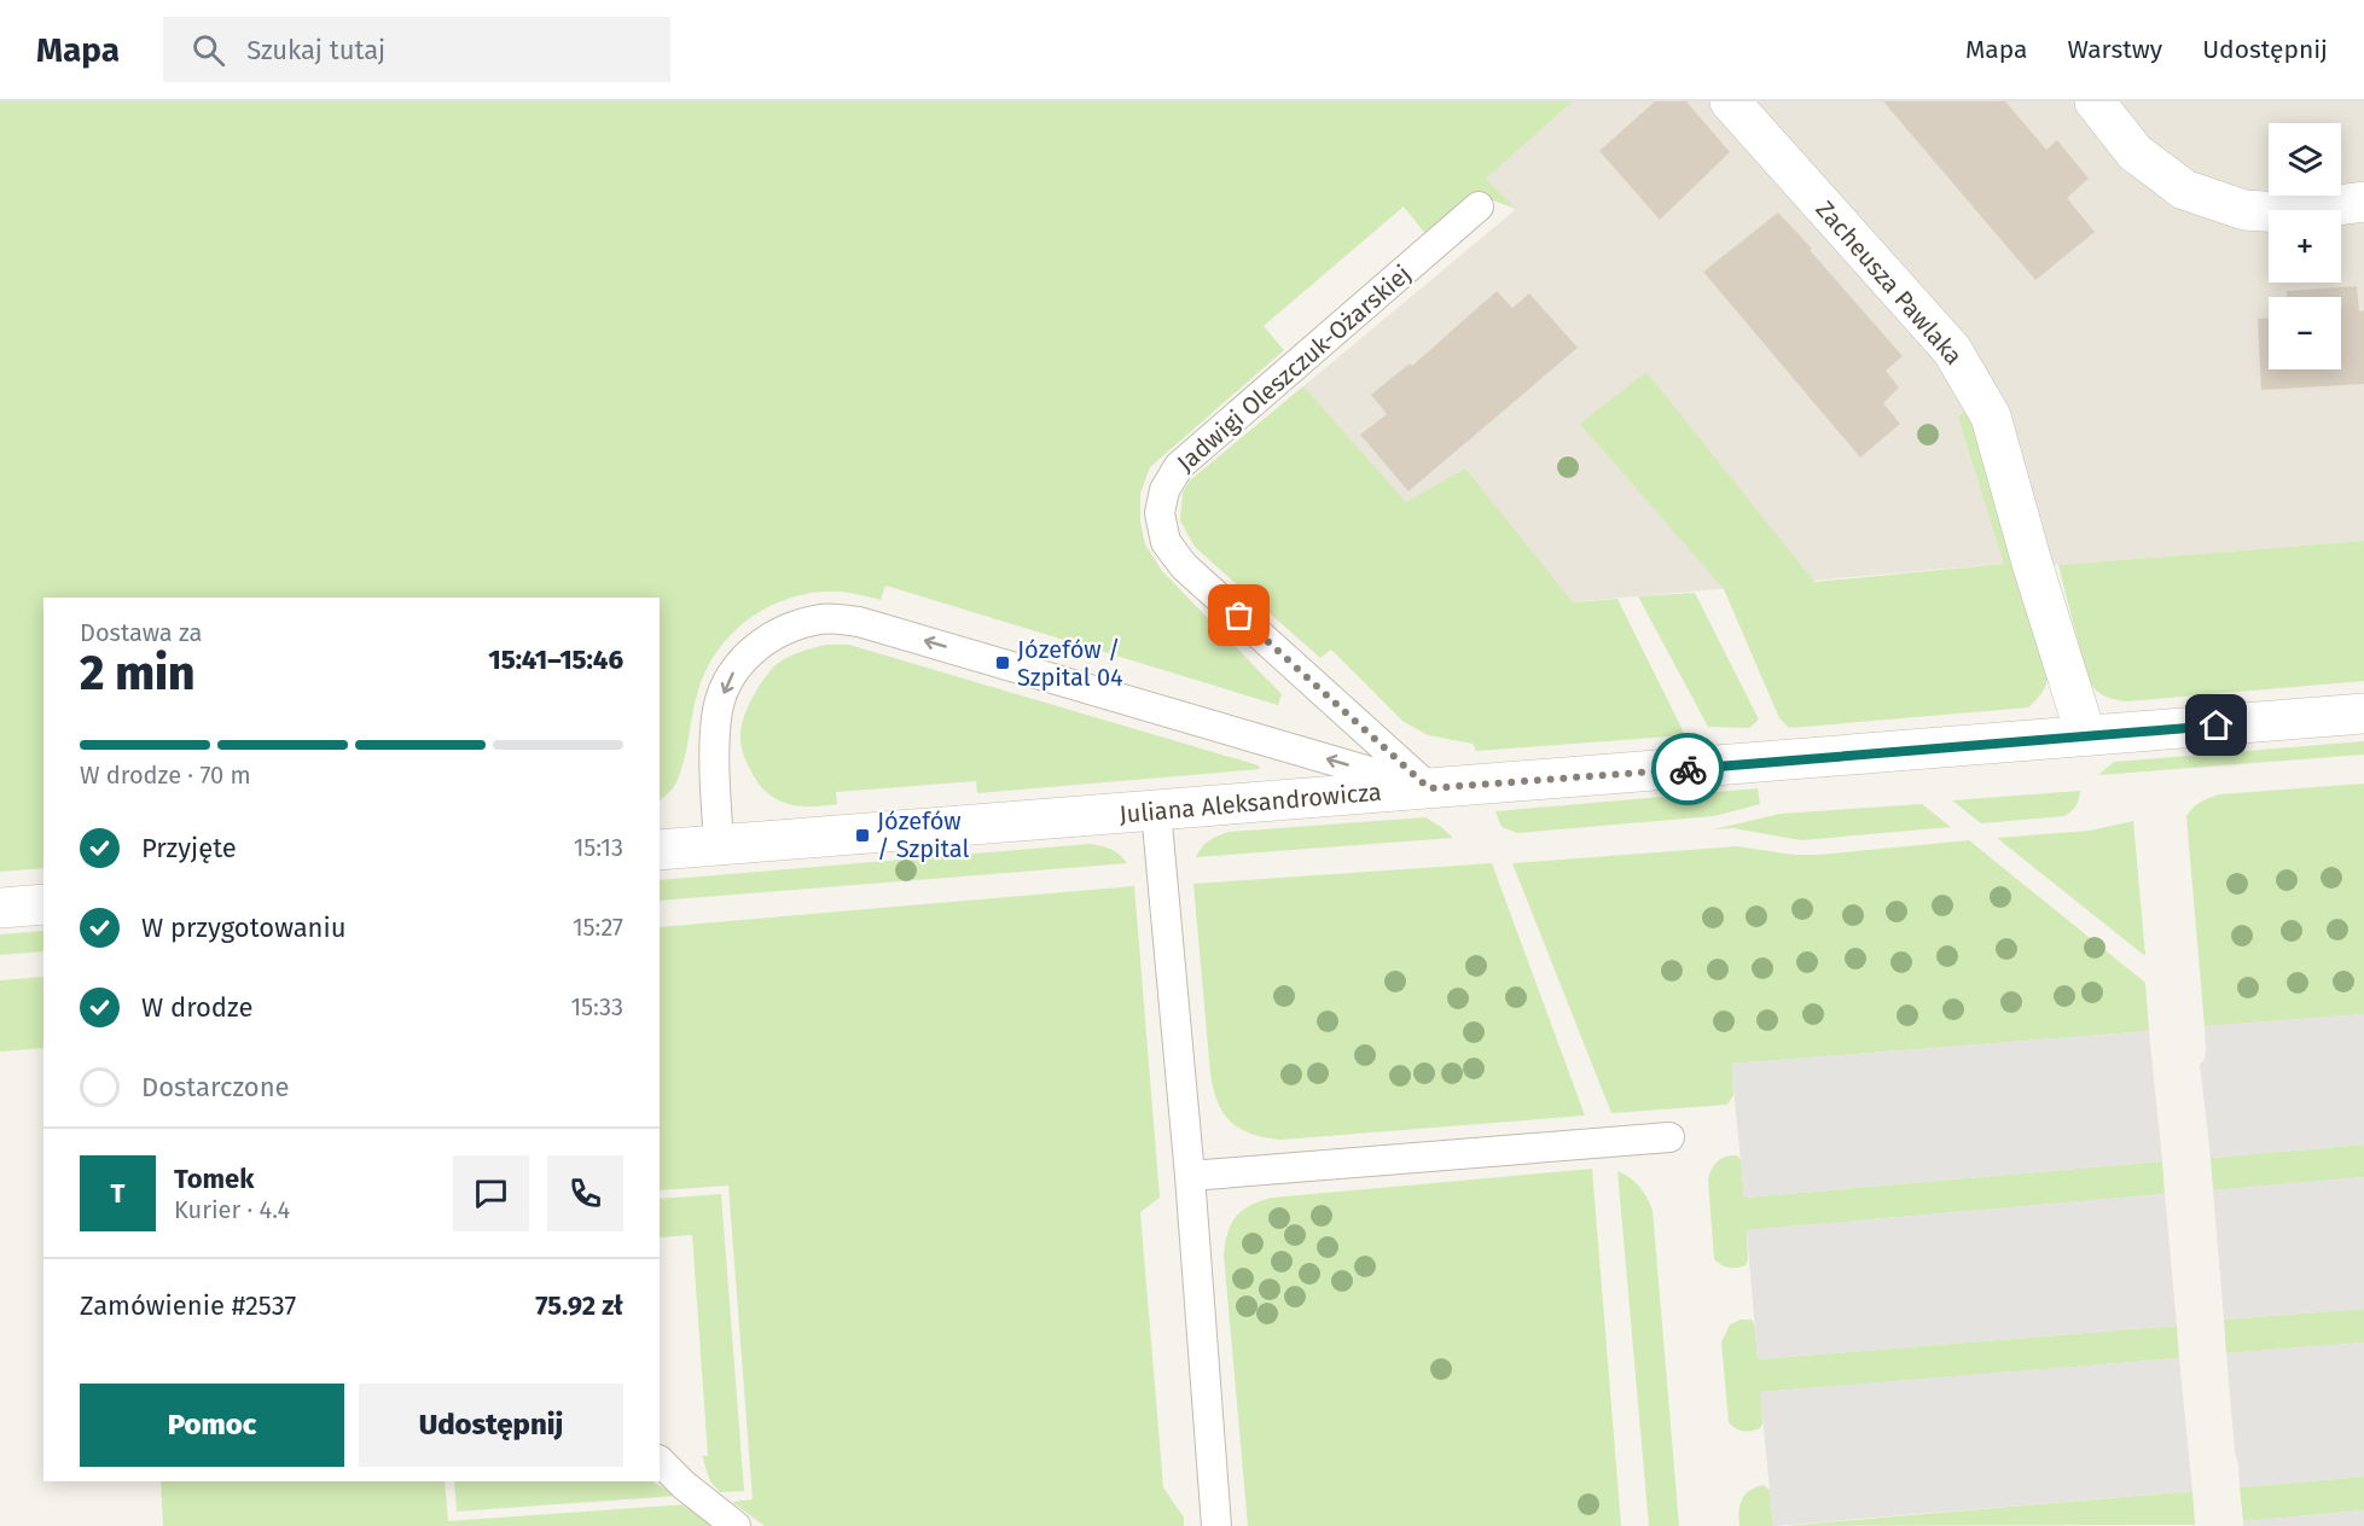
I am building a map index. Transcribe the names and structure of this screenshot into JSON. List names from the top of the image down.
{
  "streets": {
    "street": ["Zacheusza Pawlaka", "Juliana Aleksandrowicza"],
    "lane": ["Jadwigi Oleszczuk-Ożarskiej"]
  },
  "crossings": [
    ["Zacheusza Pawlaka", "Juliana Aleksandrowicza"],
    ["Jadwigi Oleszczuk-Ożarskiej", "Juliana Aleksandrowicza"]
  ],
  "places": {
    "transit": ["Józefów / Szpital 04", "Józefów / Szpital"]
  },
  "page": {
    "header": "Mapa",
    "search": "Szukaj tutaj",
    "nav": ["Mapa", "Warstwy", "Udostępnij"],
    "map_buttons": ["+", "−"],
    "heading": ["2 min", "Dostawa za", "15:41–15:46"],
    "panel": [
      "Tomek",
      "Kurier · 4.4",
      "Zamówienie #2537",
      "75.92 zł"
    ],
    "bar": "W drodze · 70 m",
    "list": [
      ["Przyjęte", "15:13"],
      ["W przygotowaniu", "15:27"],
      ["W drodze", "15:33"],
      "Dostarczone"
    ],
    "round": "T",
    "buttons": ["Pomoc", "Udostępnij"]
  }
}
